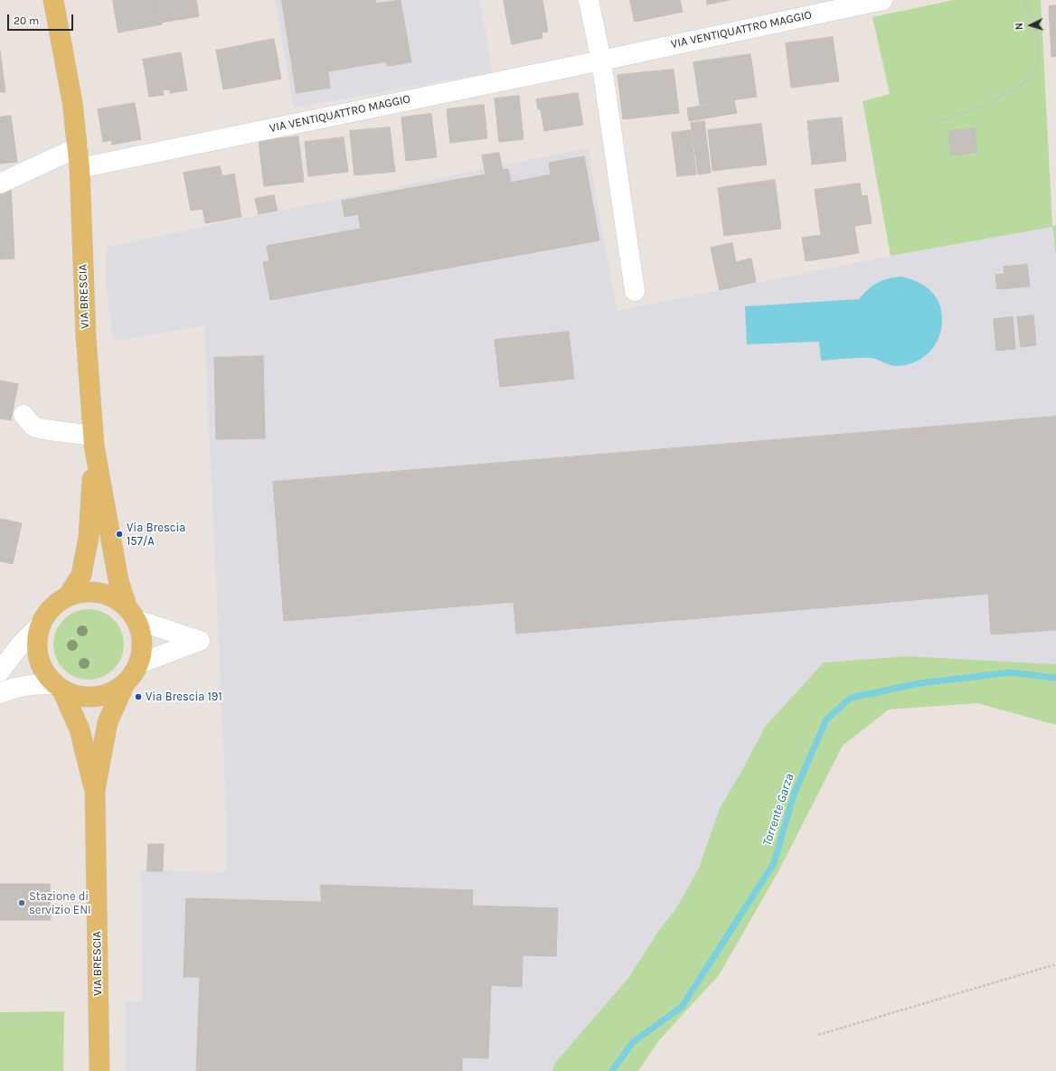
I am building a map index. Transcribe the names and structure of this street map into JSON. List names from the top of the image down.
{
  "streets": {
    "main road": ["VIA BRESCIA"],
    "street": ["VIA VENTIQUATTRO MAGGIO"]
  },
  "crossings": [
    ["VIA VENTIQUATTRO MAGGIO", "VIA BRESCIA"]
  ],
  "water": ["Torrente Garza"],
  "places": ["Via Brescia 157/A", "Via Brescia 191", "Stazione di servizio ENI"],
  "scale_bar": "20 m",
  "north": "left"
}
